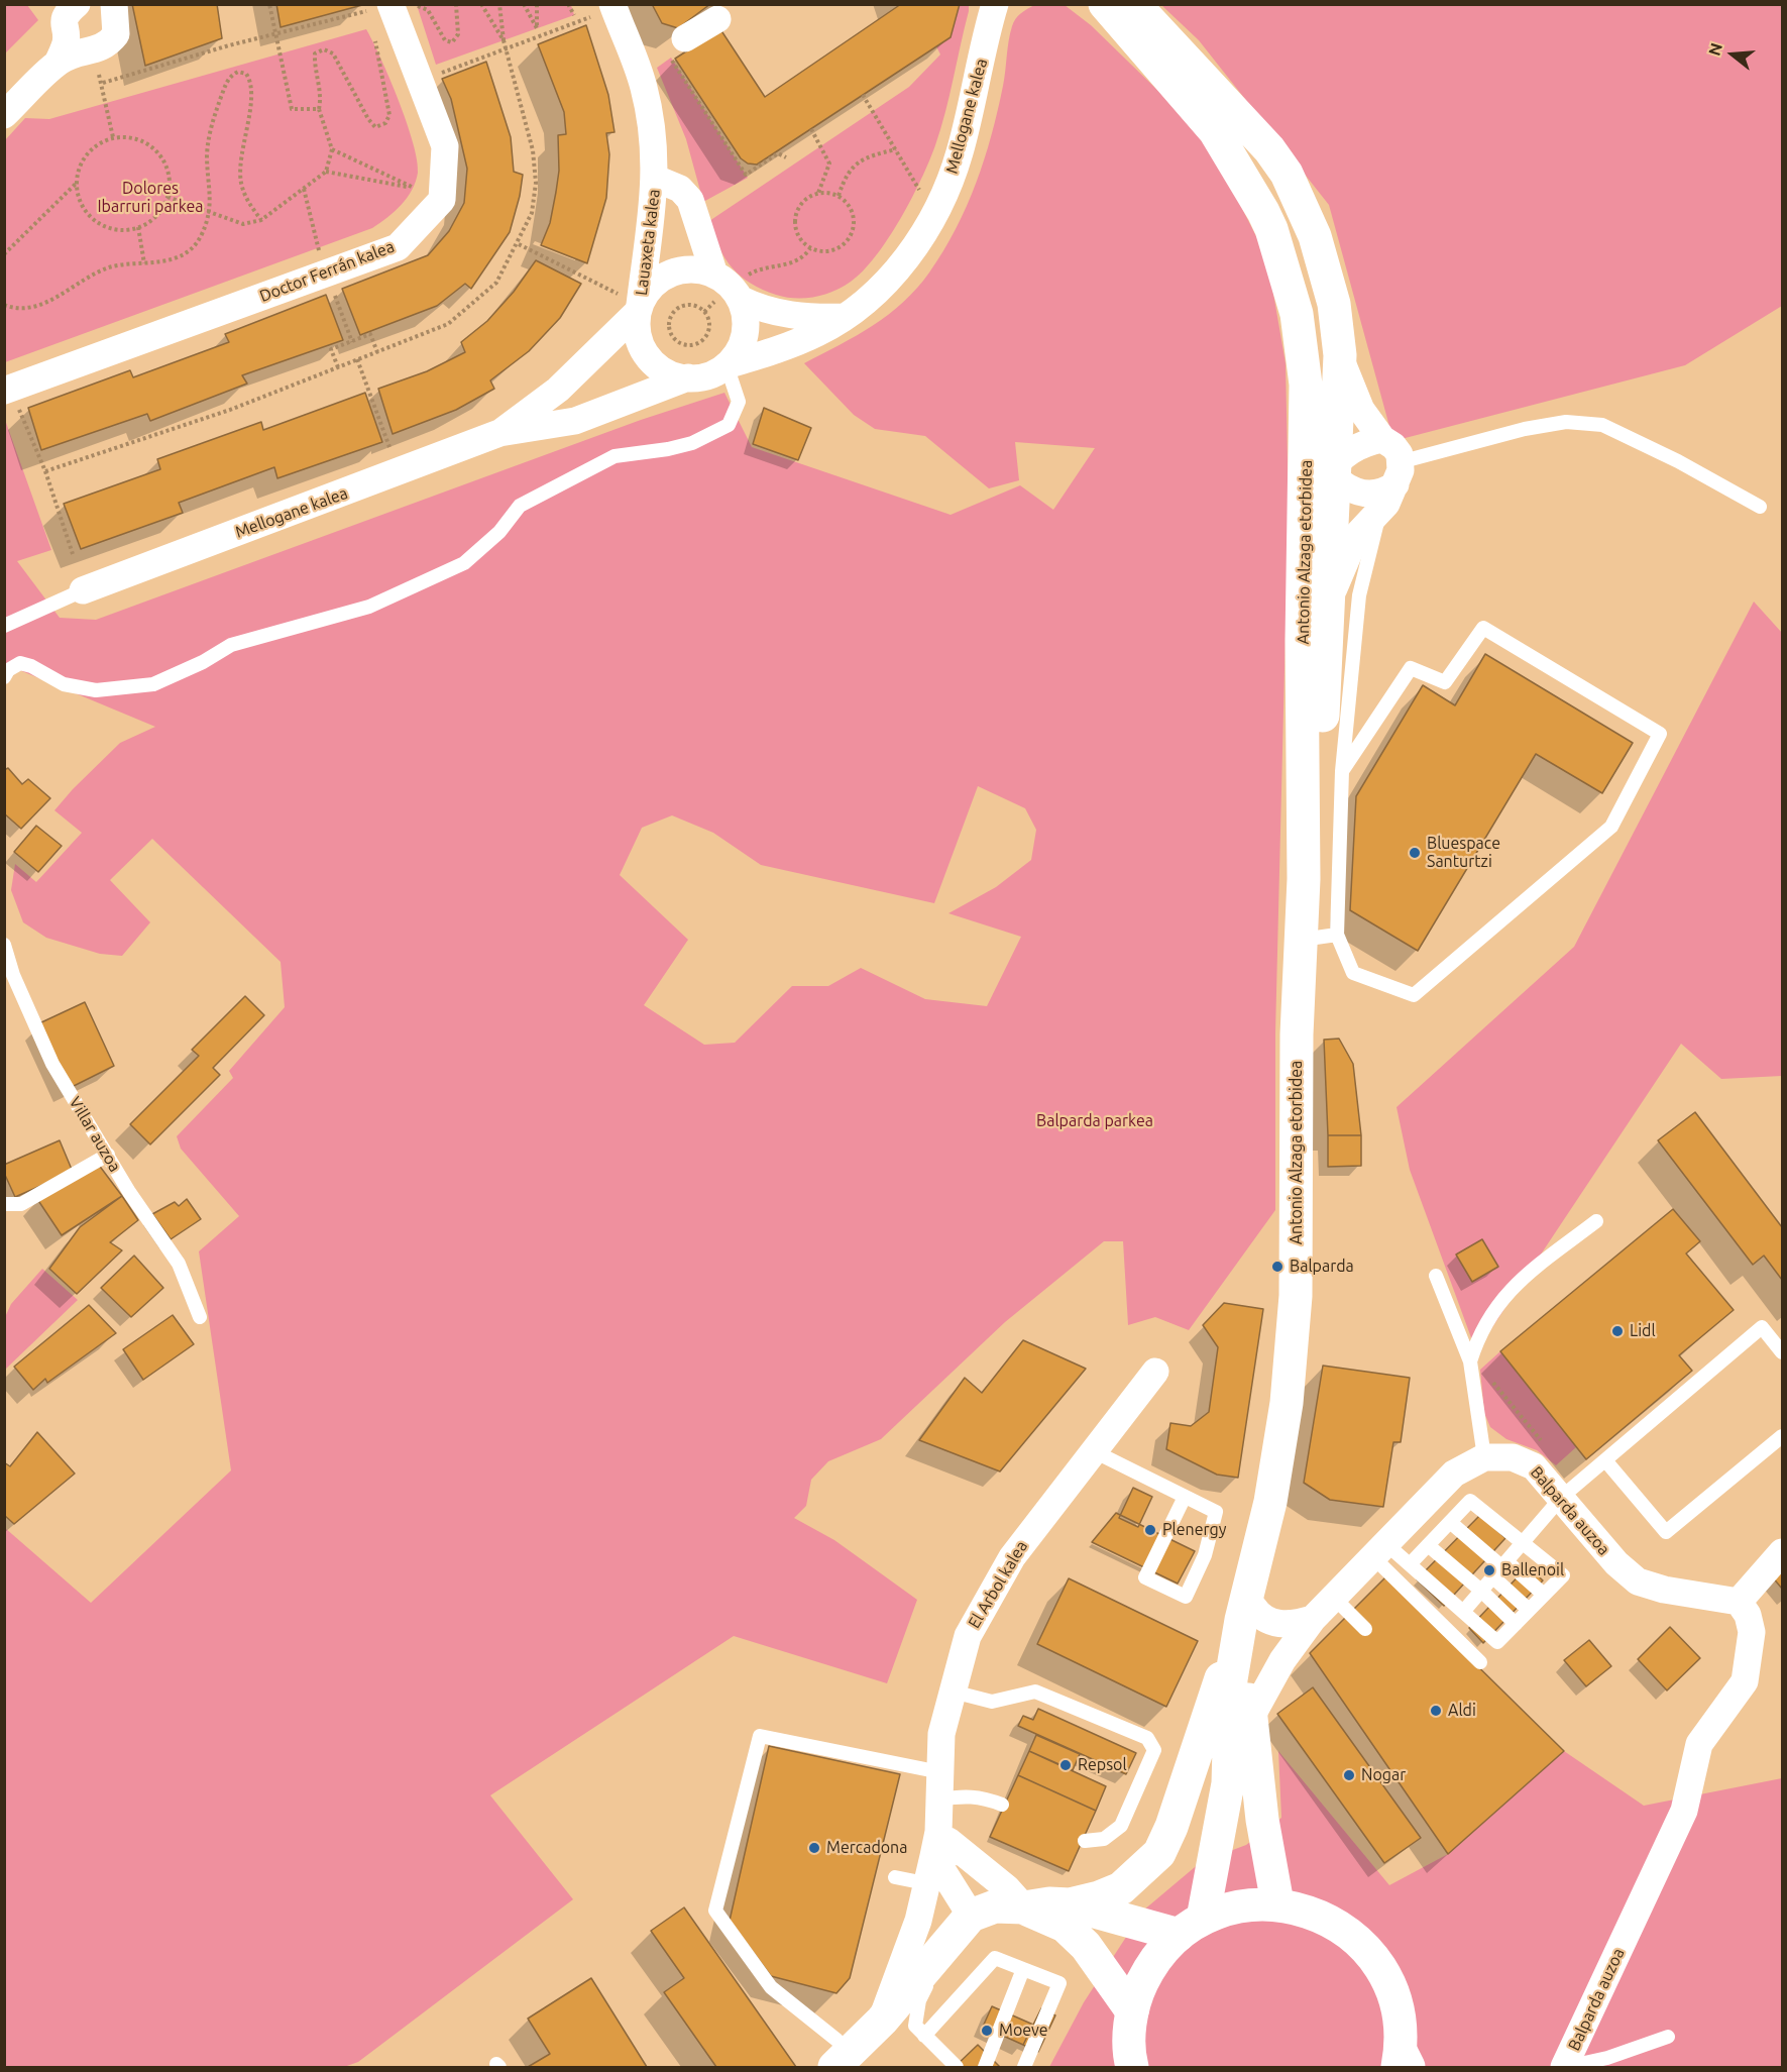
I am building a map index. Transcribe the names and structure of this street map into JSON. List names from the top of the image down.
{
  "streets": {
    "street": [
      "Mellogane kalea",
      "Lauaxeta kalea",
      "Doctor Ferrán kalea",
      "Antonio Alzaga etorbidea",
      "Balparda auzoa",
      "El Arbol kalea"
    ],
    "lane": ["Villar auzoa"]
  },
  "crossings": [
    ["Mellogane kalea", "Lauaxeta kalea"]
  ],
  "parks": ["Dolores Ibarruri parkea", "Balparda parkea"],
  "places": [
    "Bluespace Santurtzi",
    "Balparda",
    "Lidl",
    "Plenergy",
    "Ballenoil",
    "Aldi",
    "Repsol",
    "Nogar",
    "Mercadona",
    "Moeve"
  ],
  "north": "left"
}
